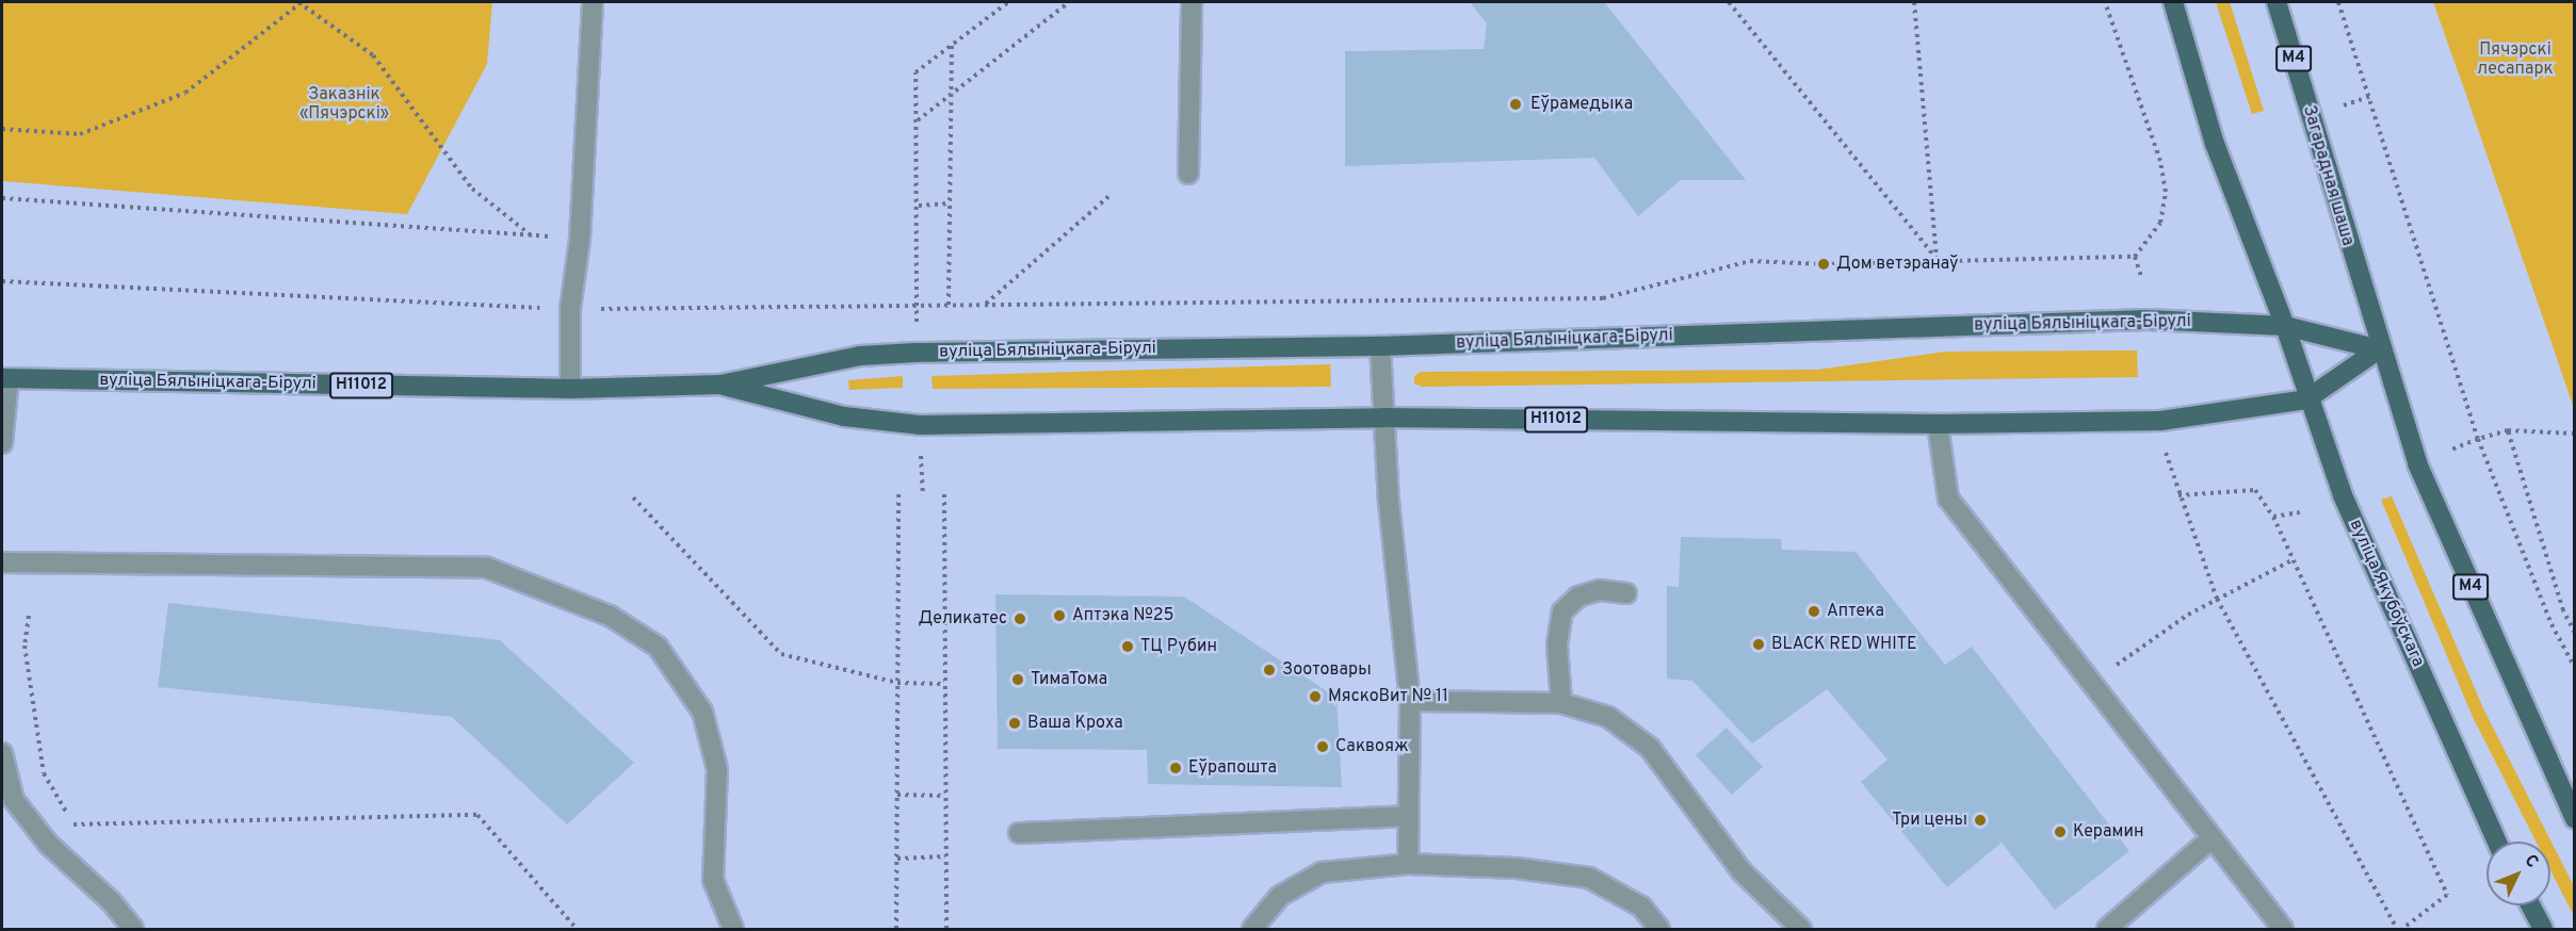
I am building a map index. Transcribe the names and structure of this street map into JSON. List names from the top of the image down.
{
  "streets": {
    "main road": [
      "М4",
      "Загарадная шаша",
      "вуліца Бялыніцкага-Бірулі",
      "Н11012",
      "вуліца Якубоўскага"
    ]
  },
  "crossings": [
    ["М4", "Загарадная шаша"],
    ["М4", "вуліца Бялыніцкага-Бірулі"],
    ["Загарадная шаша", "вуліца Бялыніцкага-Бірулі"],
    ["вуліца Бялыніцкага-Бірулі", "вуліца Якубоўскага"]
  ],
  "parks": ["Пячэрскі лесапарк", "Заказнік «Пячэрскі»"],
  "places": [
    "Еўрамедыка",
    "Дом ветэранаў",
    "Аптека",
    "Аптэка №25",
    "Деликатес",
    "BLACK RED WHITE",
    "ТЦ Рубин",
    "Зоотовары",
    "ТимаТома",
    "МяскоВит № 11",
    "Ваша Кроха",
    "Саквояж",
    "Еўрапошта",
    "Три цены",
    "Керамин"
  ],
  "north": "top right"
}
